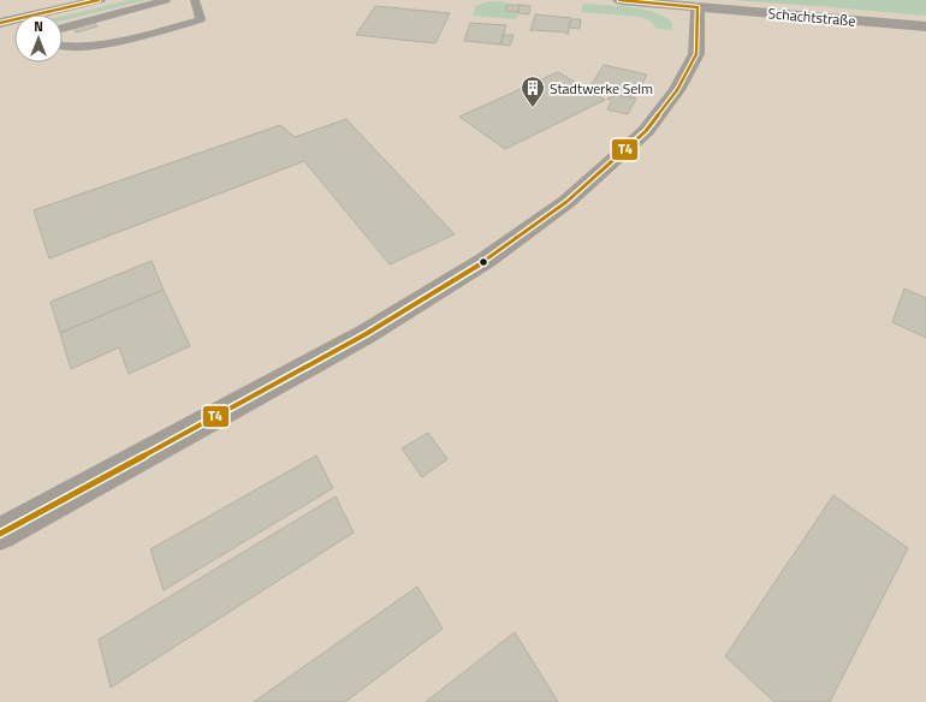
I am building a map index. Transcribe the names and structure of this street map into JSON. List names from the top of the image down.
{
  "streets": {
    "street": ["Schachtstraße"]
  },
  "places": {
    "building": ["Stadtwerke Selm"]
  },
  "lines": ["transit line T4"],
  "north": "top"
}
